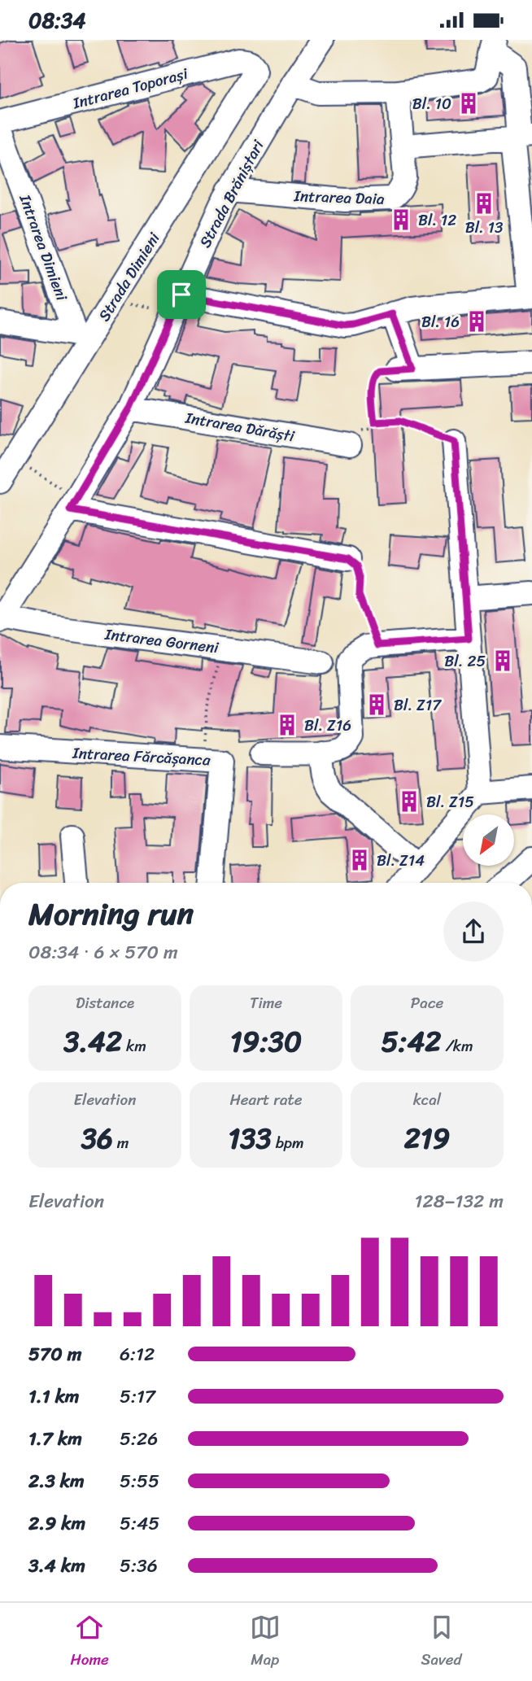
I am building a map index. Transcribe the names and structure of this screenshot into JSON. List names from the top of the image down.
{
  "streets": {
    "street": [
      "Intrarea Toporași",
      "Strada Brăniștari",
      "Intrarea Daia",
      "Intrarea Dimieni",
      "Strada Dimieni",
      "Intrarea Dărăști",
      "Intrarea Gorneni",
      "Intrarea Fărcășanca"
    ]
  },
  "crossings": [
    ["Intrarea Toporași", "Strada Dimieni"],
    ["Strada Brăniștari", "Intrarea Daia"],
    ["Strada Brăniștari", "Intrarea Dărăști"],
    ["Strada Brăniștari", "Intrarea Gorneni"],
    ["Intrarea Dimieni", "Strada Dimieni"]
  ],
  "places": {
    "building": [
      "Bl. 10",
      "Bl. 13",
      "Bl. 12",
      "Bl. 16",
      "Bl. 25",
      "Bl. Z17",
      "Bl. Z16",
      "Bl. Z15",
      "Bl. Z14"
    ]
  },
  "north": "bottom left",
  "page": {
    "status": "08:34",
    "heading": ["Morning run", "08:34 · 6 × 570 m"],
    "stats": [
      ["Distance", "3.42 km"],
      ["Time", "19:30"],
      ["Pace", "5:42 /km"],
      ["Elevation", "36 m"],
      ["Heart rate", "133 bpm"],
      ["kcal", "219"]
    ],
    "chart": ["Elevation", "128–132 m"],
    "list": [
      {
        "name": "570 m",
        "note": "6:12"
      },
      {
        "name": "1.1 km",
        "note": "5:17"
      },
      {
        "name": "1.7 km",
        "note": "5:26"
      },
      {
        "name": "2.3 km",
        "note": "5:55"
      },
      {
        "name": "2.9 km",
        "note": "5:45"
      },
      {
        "name": "3.4 km",
        "note": "5:36"
      }
    ],
    "tabs": ["Home", "Map", "Saved"]
  }
}
